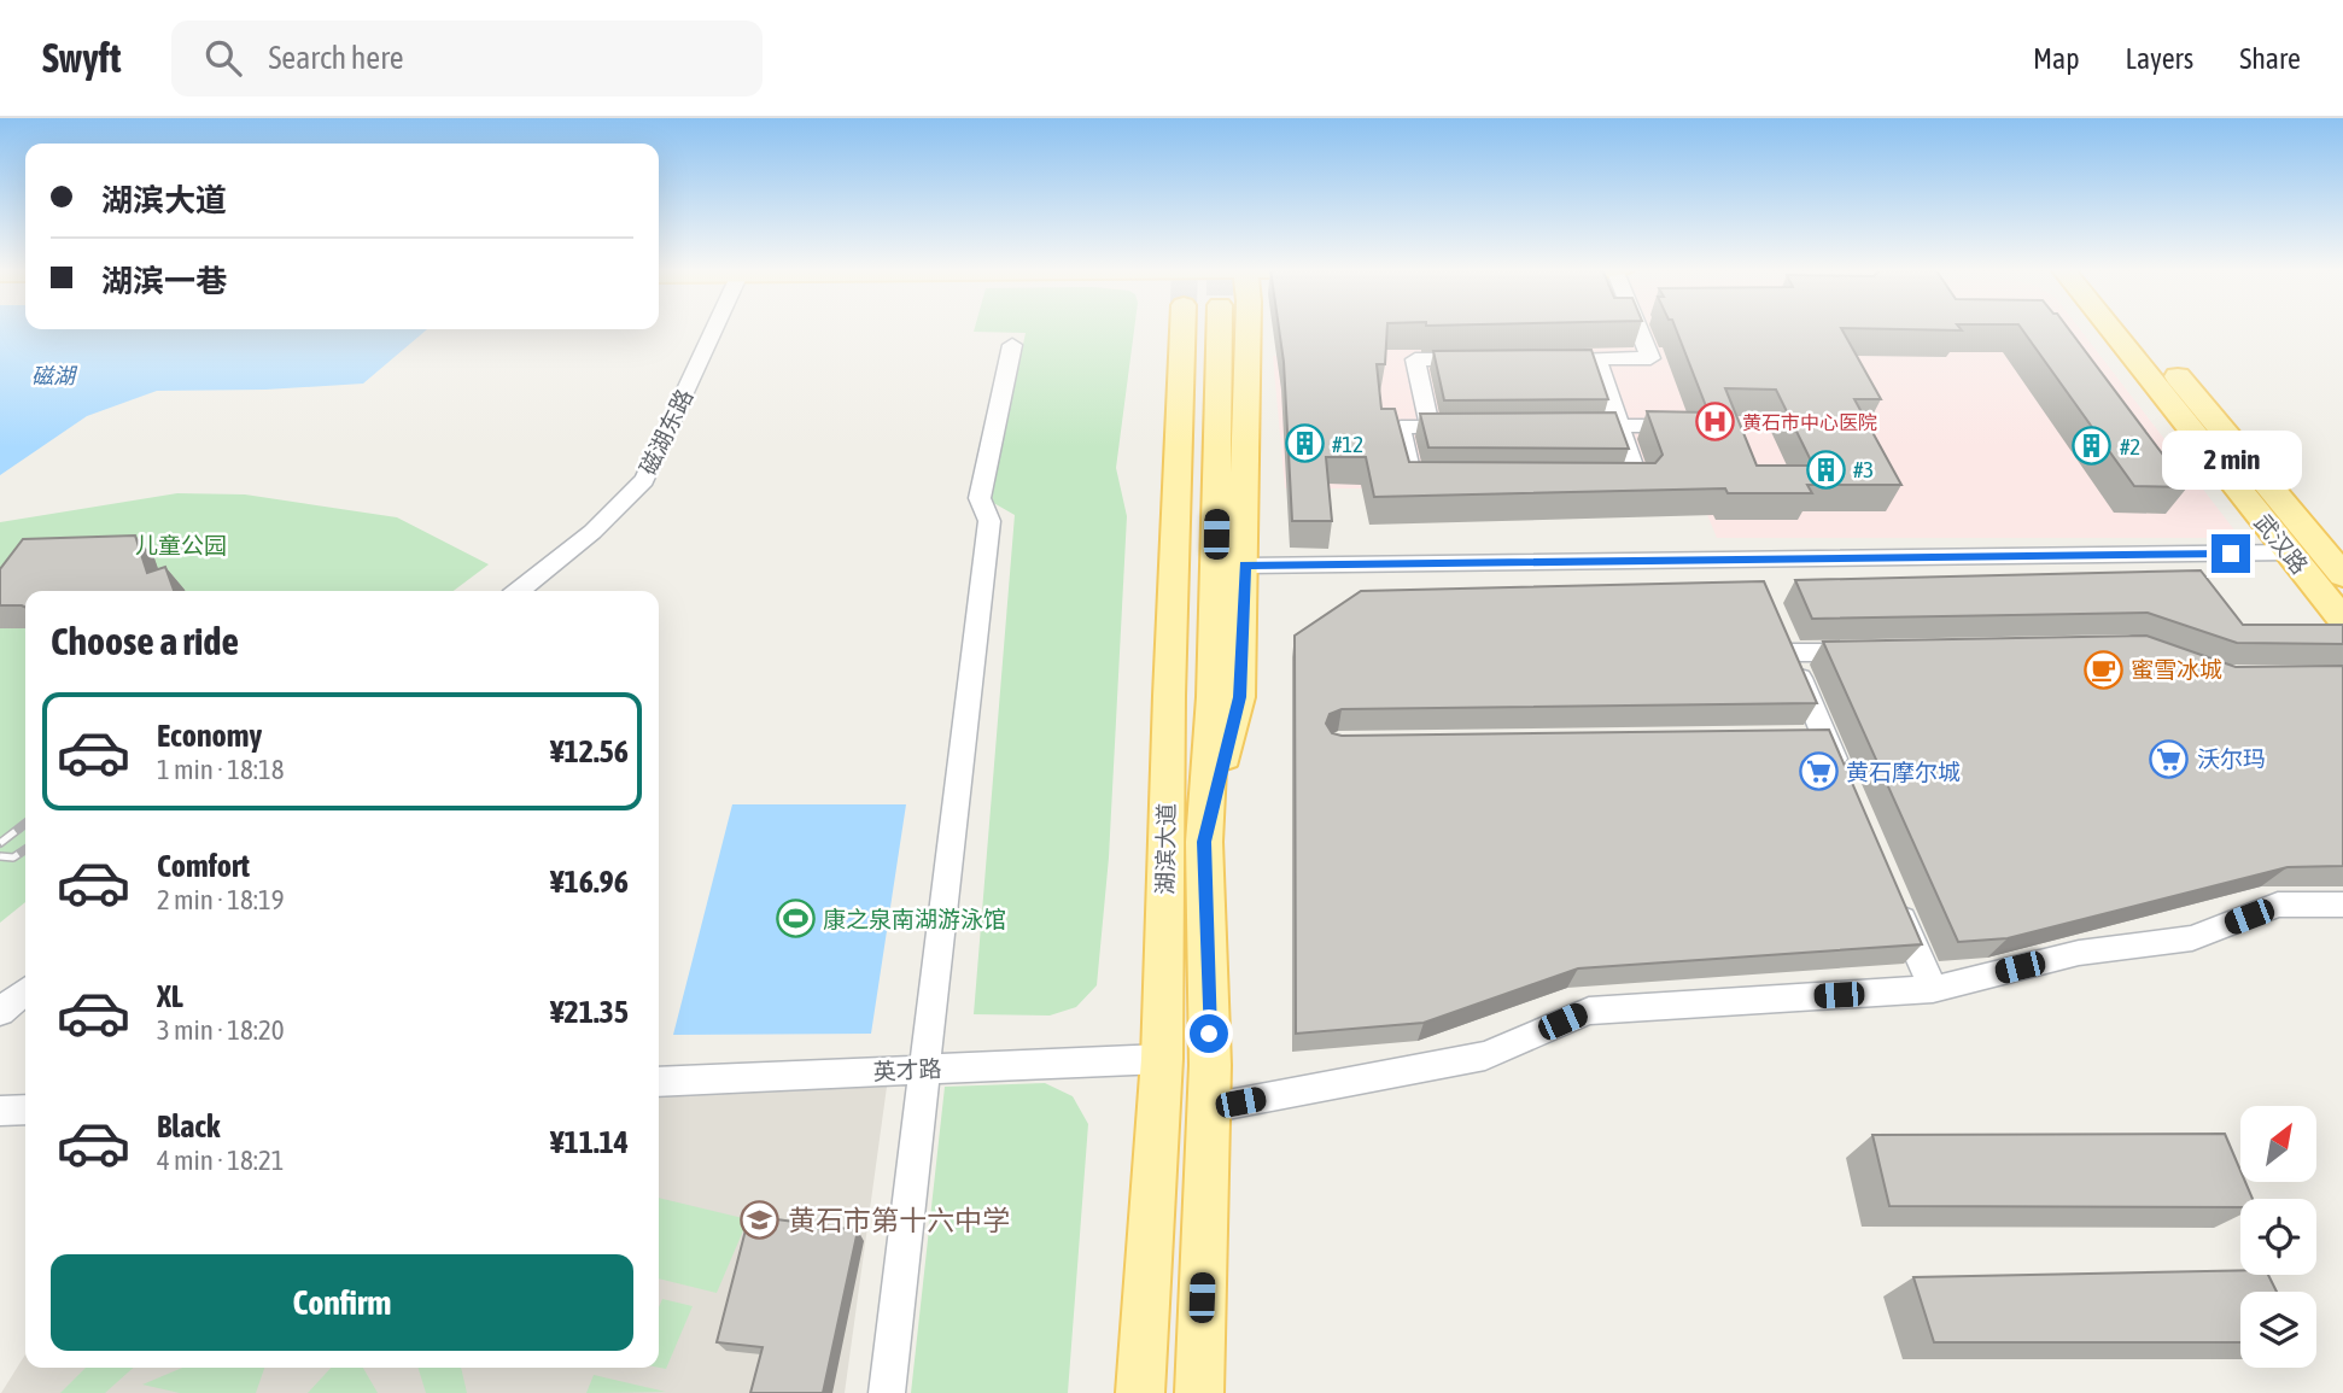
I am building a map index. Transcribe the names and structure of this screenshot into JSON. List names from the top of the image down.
{
  "streets": {
    "main road": ["武汉路", "湖滨大道"],
    "street": ["磁湖东路", "英才路"]
  },
  "crossings": [
    ["湖滨大道", "英才路"]
  ],
  "water": ["磁湖"],
  "parks": ["儿童公园"],
  "places": {
    "hospital": ["黄石市中心医院"],
    "building": ["#12", "#2", "#3"],
    "cafe": ["蜜雪冰城"],
    "supermarket": ["沃尔玛", "黄石摩尔城"],
    "sports": ["康之泉南湖游泳馆"],
    "school or university": ["黄石市第十六中学"]
  },
  "north": "top right",
  "page": {
    "header": "Swyft",
    "search": "Search here",
    "nav": ["Map", "Layers", "Share"],
    "banner": ["湖滨大道", "湖滨一巷"],
    "bubble": "2 min",
    "heading": "Choose a ride",
    "list": [
      {
        "name": "Economy",
        "note": "1 min · 18:18",
        "value": "¥12.56"
      },
      {
        "name": "Comfort",
        "note": "2 min · 18:19",
        "value": "¥16.96"
      },
      {
        "name": "XL",
        "note": "3 min · 18:20",
        "value": "¥21.35"
      },
      {
        "name": "Black",
        "note": "4 min · 18:21",
        "value": "¥11.14"
      }
    ],
    "buttons": "Confirm"
  }
}
